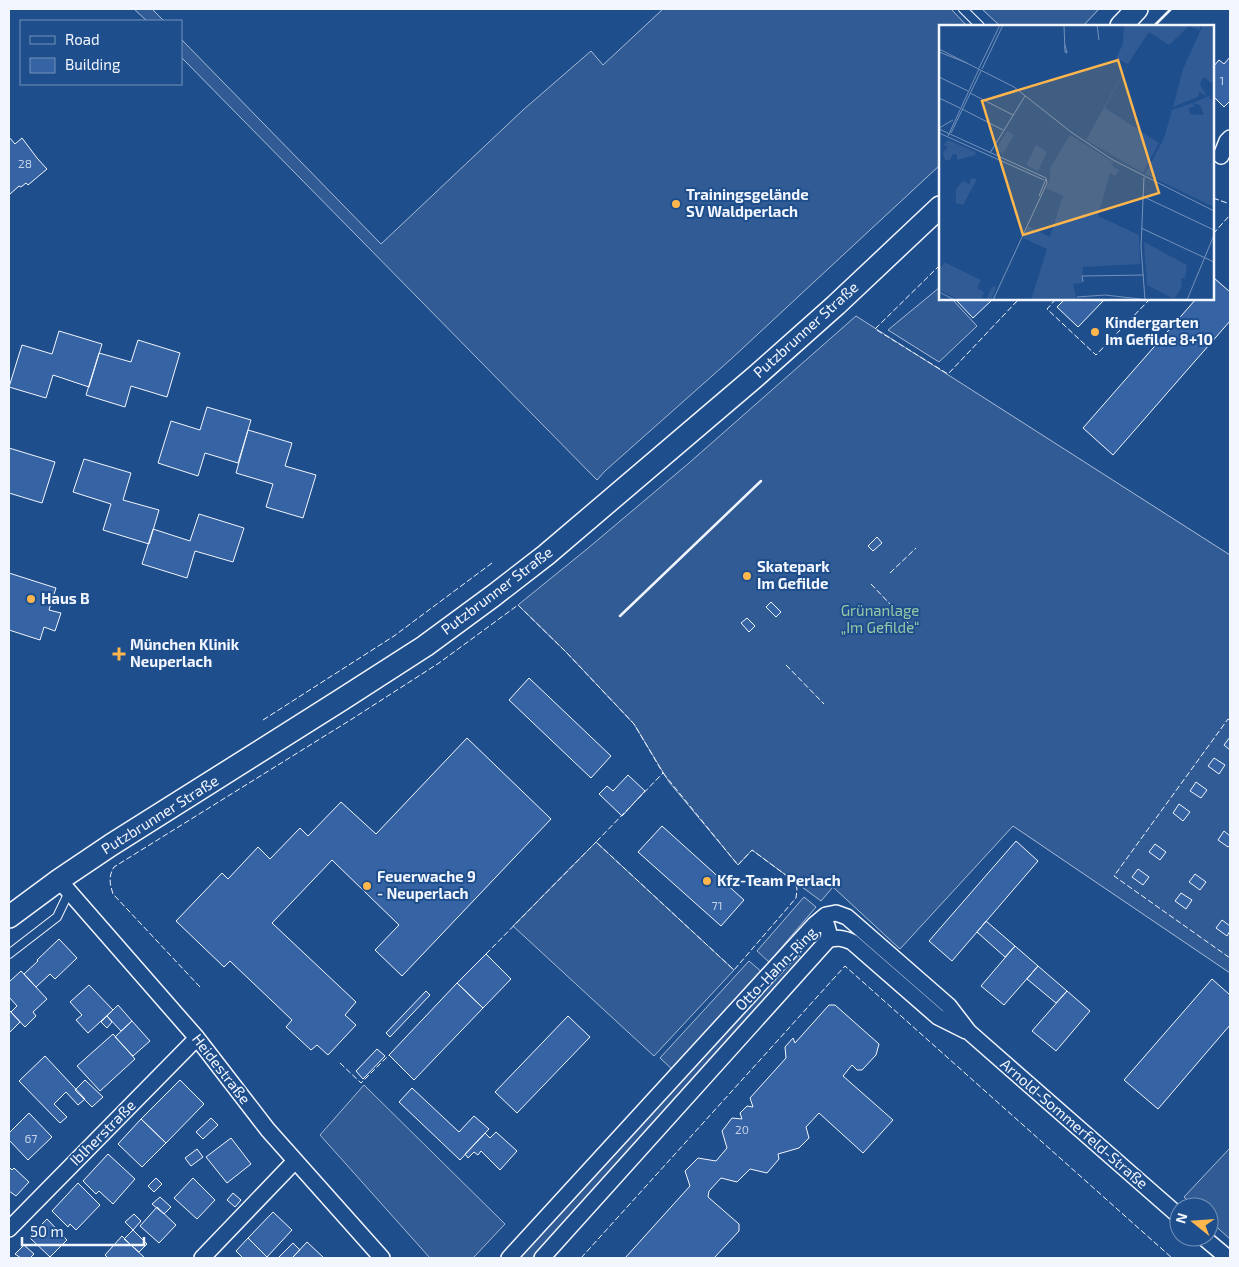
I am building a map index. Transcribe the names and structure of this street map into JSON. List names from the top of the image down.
{
  "streets": {
    "main road": ["Putzbrunner Straße"],
    "street": [
      "Otto-Hahn-Ring",
      "Heidestraße",
      "Arnold-Sommerfeld-Straße",
      "Iblherstraße"
    ]
  },
  "crossings": [
    ["Putzbrunner Straße", "Heidestraße"],
    ["Otto-Hahn-Ring", "Arnold-Sommerfeld-Straße"],
    ["Heidestraße", "Iblherstraße"]
  ],
  "parks": ["Grünanlage „Im Gefilde“"],
  "places": {
    "other": [
      "Trainingsgelände SV Waldperlach",
      "Kindergarten Im Gefilde 8+10",
      "Skatepark Im Gefilde",
      "Haus B",
      "Kfz-Team Perlach",
      "Feuerwache 9 - Neuperlach"
    ],
    "health": ["München Klinik Neuperlach"]
  },
  "house_numbers": [
    "1",
    "28",
    "71",
    "20",
    "67"
  ],
  "legend": ["Road", "Building"],
  "scale_bar": "50 m",
  "north": "left"
}
